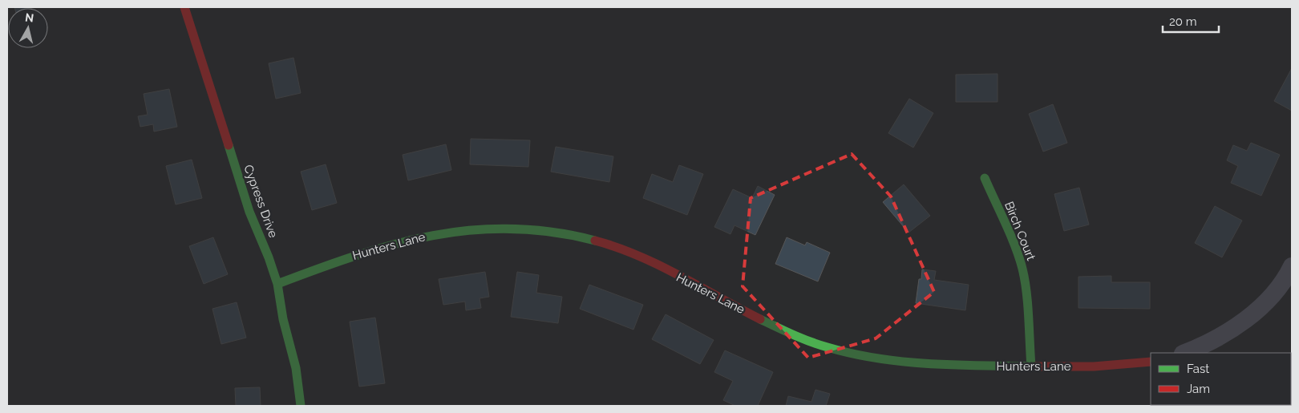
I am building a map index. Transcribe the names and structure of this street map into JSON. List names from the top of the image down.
{
  "streets": {
    "street": ["Cypress Drive", "Birch Court", "Hunters Lane"]
  },
  "crossings": [
    ["Cypress Drive", "Hunters Lane"],
    ["Birch Court", "Hunters Lane"]
  ],
  "legend": ["Fast", "Jam"],
  "scale_bar": "20 m",
  "north": "top"
}
